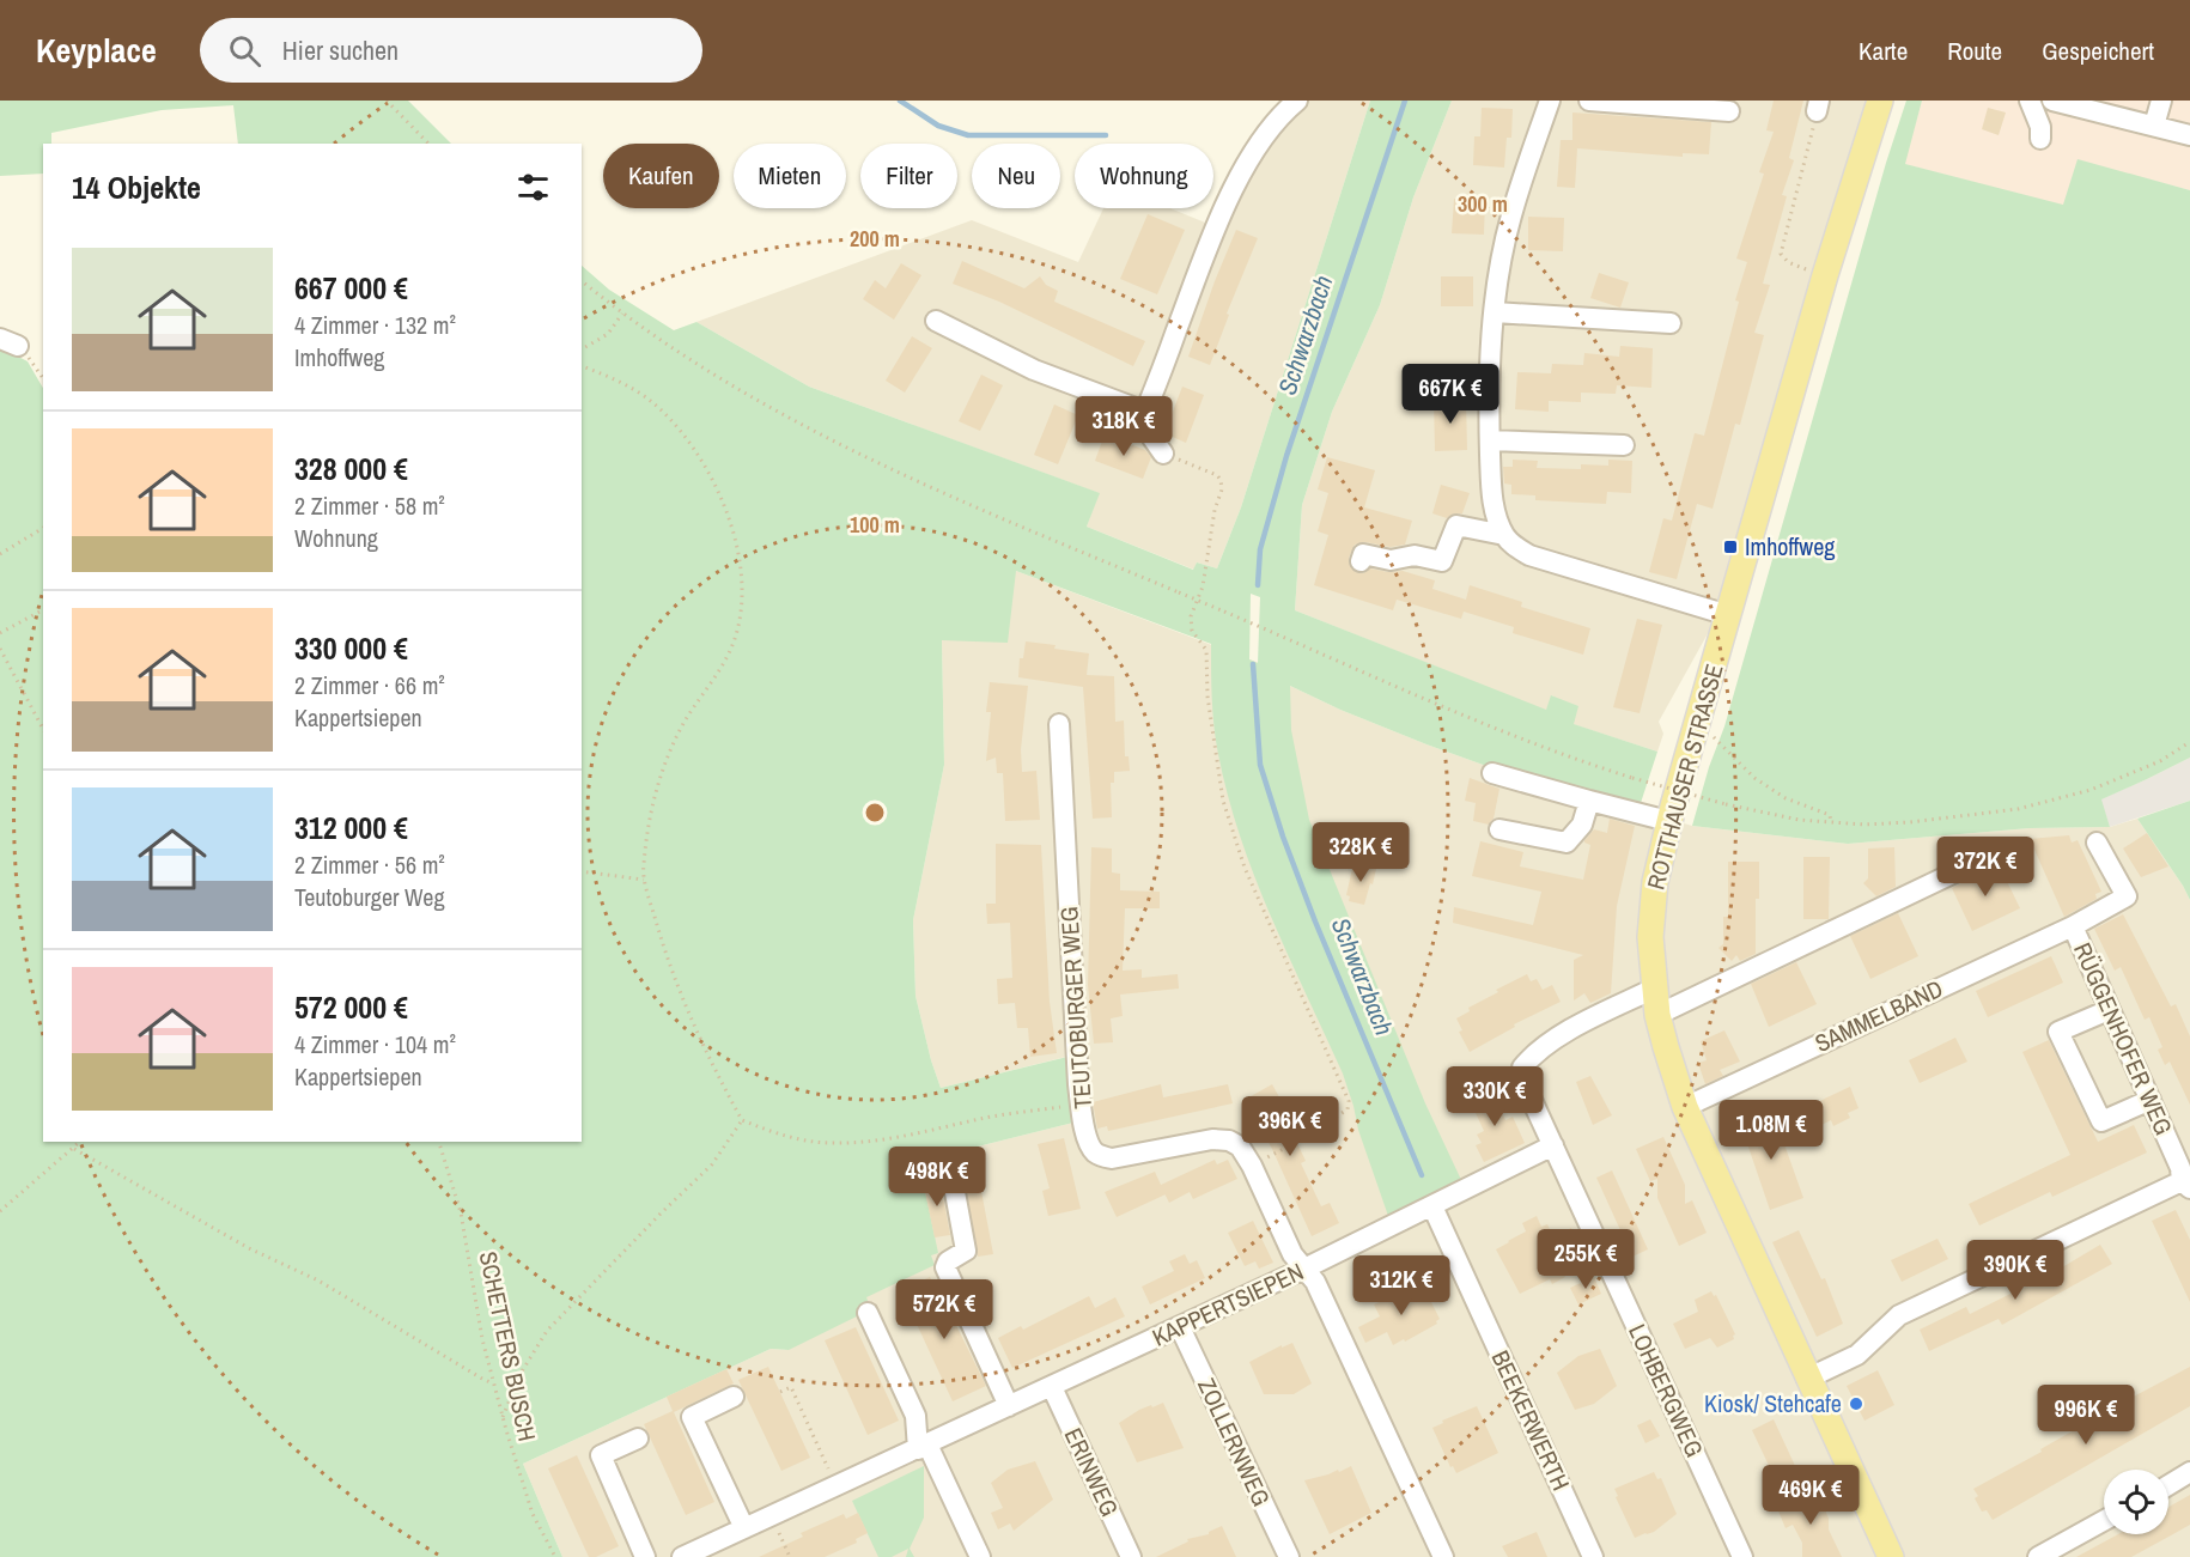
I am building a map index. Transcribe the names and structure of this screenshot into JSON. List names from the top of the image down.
{
  "streets": {
    "main road": ["ROTTHAUSER STRASSE"],
    "street": [
      "TEUTOBURGER WEG",
      "SAMMELBAND",
      "RÜGGENHOFER WEG",
      "KAPPERTSIEPEN",
      "LOHBERGWEG",
      "BEEKERWERTH",
      "ZOLLERNWEG",
      "ERINWEG"
    ],
    "path": ["SCHETTERS BUSCH"]
  },
  "crossings": [
    ["ROTTHAUSER STRASSE", "SAMMELBAND"],
    ["TEUTOBURGER WEG", "KAPPERTSIEPEN"],
    ["SAMMELBAND", "RÜGGENHOFER WEG"],
    ["KAPPERTSIEPEN", "LOHBERGWEG"],
    ["KAPPERTSIEPEN", "BEEKERWERTH"],
    ["KAPPERTSIEPEN", "ZOLLERNWEG"],
    ["KAPPERTSIEPEN", "ERINWEG"]
  ],
  "water": ["Schwarzbach"],
  "places": {
    "transit": ["Imhoffweg"],
    "other": ["Kiosk/ Stehcafe"]
  },
  "page": {
    "header": "Keyplace",
    "search": "Hier suchen",
    "nav": ["Karte", "Route", "Gespeichert"],
    "chip": [
      "Kaufen",
      "Mieten",
      "Filter",
      "Neu",
      "Wohnung"
    ],
    "heading": "14 Objekte",
    "list": [
      {
        "name": "667 000 €",
        "note": "4 Zimmer · 132 m² · Imhoffweg"
      },
      {
        "name": "328 000 €",
        "note": "2 Zimmer · 58 m² · Wohnung"
      },
      {
        "name": "330 000 €",
        "note": "2 Zimmer · 66 m² · Kappertsiepen"
      },
      {
        "name": "312 000 €",
        "note": "2 Zimmer · 56 m² · Teutoburger Weg"
      },
      {
        "name": "572 000 €",
        "note": "4 Zimmer · 104 m² · Kappertsiepen"
      }
    ],
    "price": [
      "667K €",
      "318K €",
      "328K €",
      "372K €",
      "330K €",
      "396K €",
      "1.08M €",
      "498K €",
      "255K €",
      "390K €",
      "312K €",
      "572K €",
      "996K €",
      "469K €"
    ]
  },
  "rings": ["300 m", "200 m", "100 m"]
}
